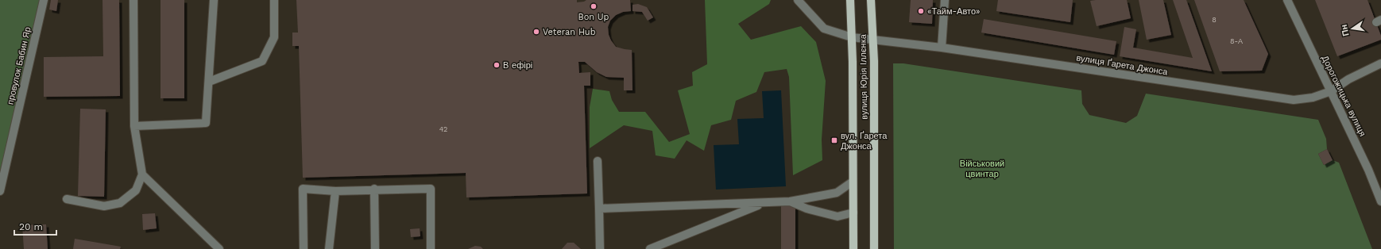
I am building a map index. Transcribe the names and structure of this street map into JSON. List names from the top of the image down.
{
  "streets": {
    "main road": ["вулиця Юрія Іллєнка"],
    "street": ["вулиця Ґарета Джонса", "провулок Бабин Яр", "Дорогожицька вулиця"]
  },
  "crossings": [
    ["вулиця Ґарета Джонса", "вулиця Юрія Іллєнка"],
    ["вулиця Ґарета Джонса", "Дорогожицька вулиця"]
  ],
  "parks": ["Військовий цвинтар"],
  "places": {
    "other": [
      "Bon Up",
      "«Тайм-Авто»",
      "Veteran Hub",
      "В ефірі"
    ],
    "transit": ["вул. Ґарета Джонса"]
  },
  "house_numbers": ["8", "8-А", "42"],
  "scale_bar": "20 m",
  "north": "left"
}
